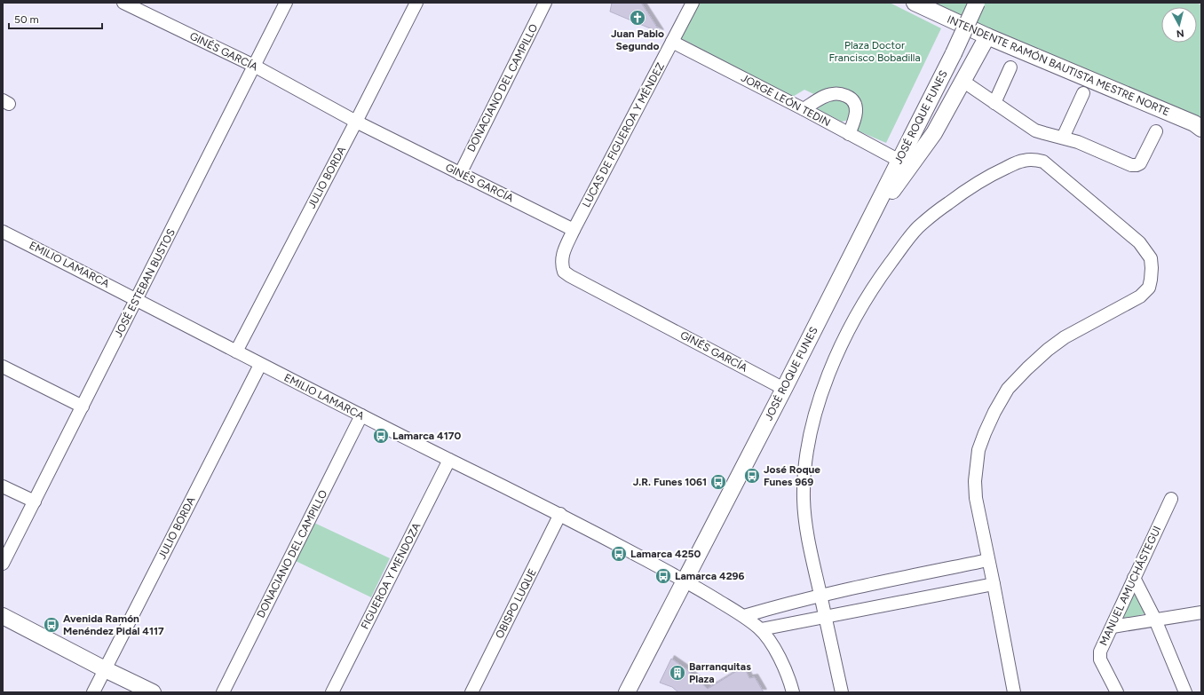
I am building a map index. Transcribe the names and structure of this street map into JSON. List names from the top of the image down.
{
  "streets": {
    "main road": ["INTENDENTE RAMÓN BAUTISTA MESTRE NORTE", "JOSÉ ROQUE FUNES"],
    "street": [
      "GINÉS GARCÍA",
      "DONACIANO DEL CAMPILLO",
      "JORGE LEÓN TEDIN",
      "LUCAS DE FIGUEROA Y MÉNDEZ",
      "JULIO BORDA",
      "EMILIO LAMARCA",
      "JOSÉ ESTEBAN BUSTOS",
      "FIGUEROA Y MENDOZA",
      "MANUEL AMUCHÁSTEGUI",
      "OBISPO LUQUE"
    ]
  },
  "crossings": [
    ["GINÉS GARCÍA", "DONACIANO DEL CAMPILLO"],
    ["GINÉS GARCÍA", "JOSÉ ROQUE FUNES"],
    ["GINÉS GARCÍA", "LUCAS DE FIGUEROA Y MÉNDEZ"],
    ["GINÉS GARCÍA", "JULIO BORDA"],
    ["GINÉS GARCÍA", "JOSÉ ESTEBAN BUSTOS"],
    ["DONACIANO DEL CAMPILLO", "EMILIO LAMARCA"],
    ["JORGE LEÓN TEDIN", "JOSÉ ROQUE FUNES"],
    ["JORGE LEÓN TEDIN", "LUCAS DE FIGUEROA Y MÉNDEZ"],
    ["JOSÉ ROQUE FUNES", "EMILIO LAMARCA"],
    ["JULIO BORDA", "EMILIO LAMARCA"],
    ["EMILIO LAMARCA", "JOSÉ ESTEBAN BUSTOS"],
    ["EMILIO LAMARCA", "FIGUEROA Y MENDOZA"],
    ["EMILIO LAMARCA", "OBISPO LUQUE"]
  ],
  "parks": ["Plaza Doctor Francisco Bobadilla"],
  "places": {
    "church": ["Juan Pablo Segundo"],
    "bus stop": [
      "Lamarca 4170",
      "José Roque Funes 969",
      "J.R. Funes 1061",
      "Lamarca 4250",
      "Lamarca 4296",
      "Avenida Ramón Menéndez Pidal 4117"
    ],
    "building": ["Barranquitas Plaza"]
  },
  "scale_bar": "50 m",
  "north": "bottom"
}
